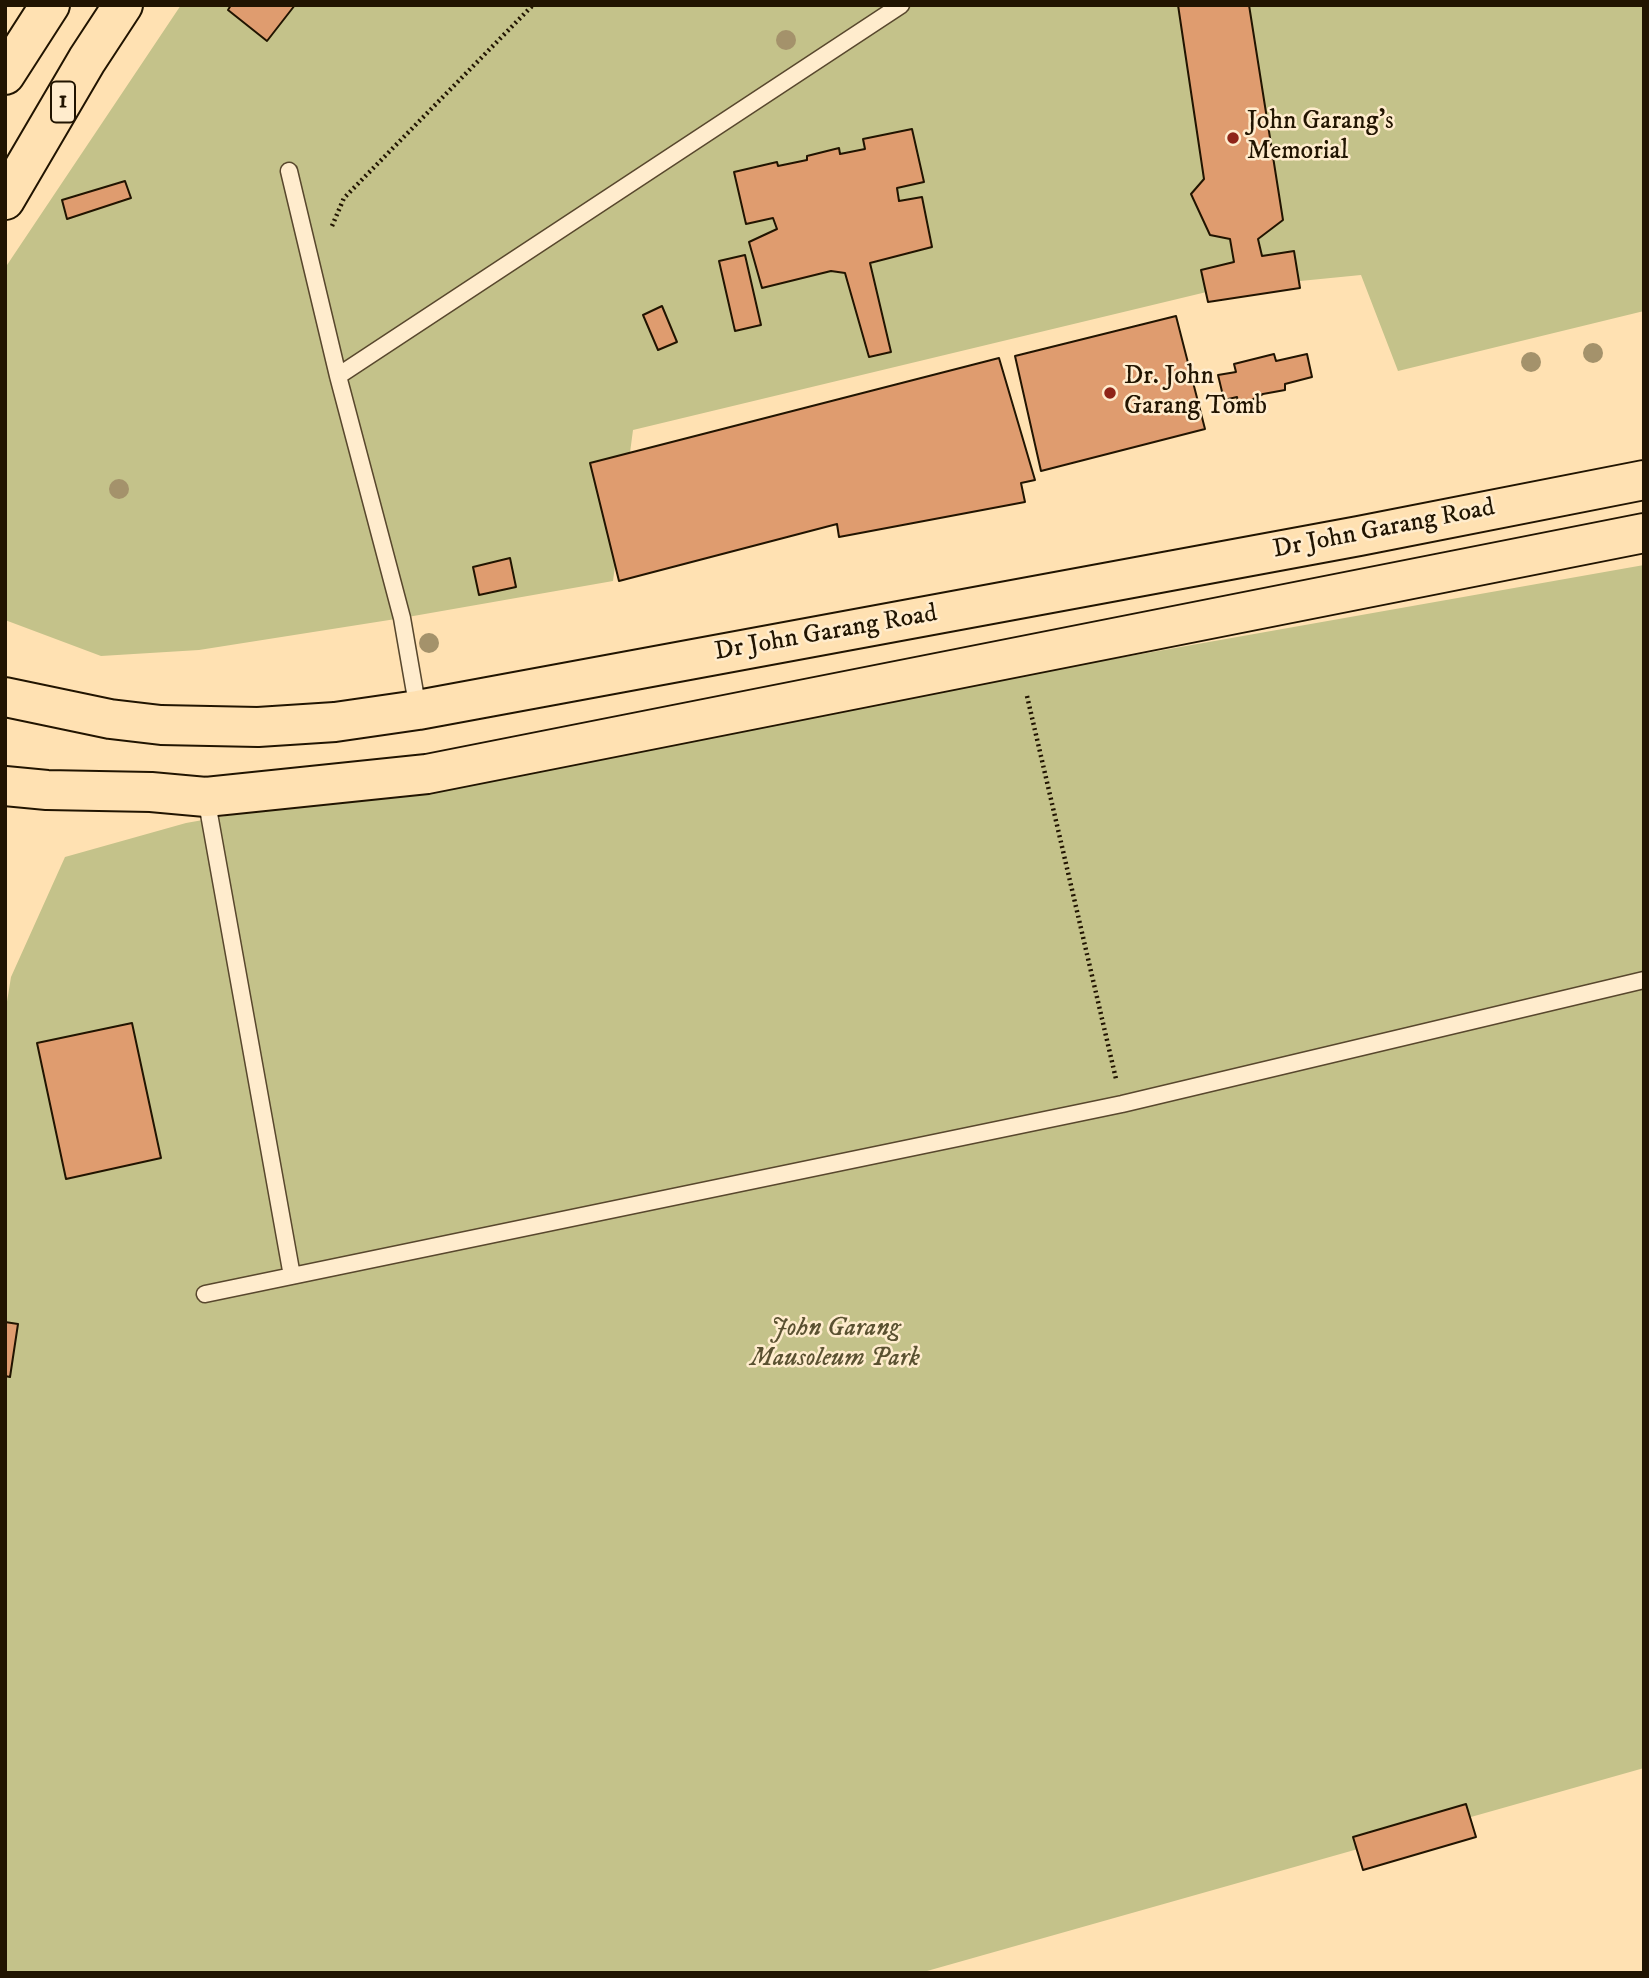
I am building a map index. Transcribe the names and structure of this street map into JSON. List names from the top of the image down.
{
  "streets": {
    "main road": ["1", "Dr John Garang Road"]
  },
  "parks": ["John Garang Mausoleum Park"],
  "places": ["John Garang's Memorial", "Dr. John Garang Tomb"]
}
